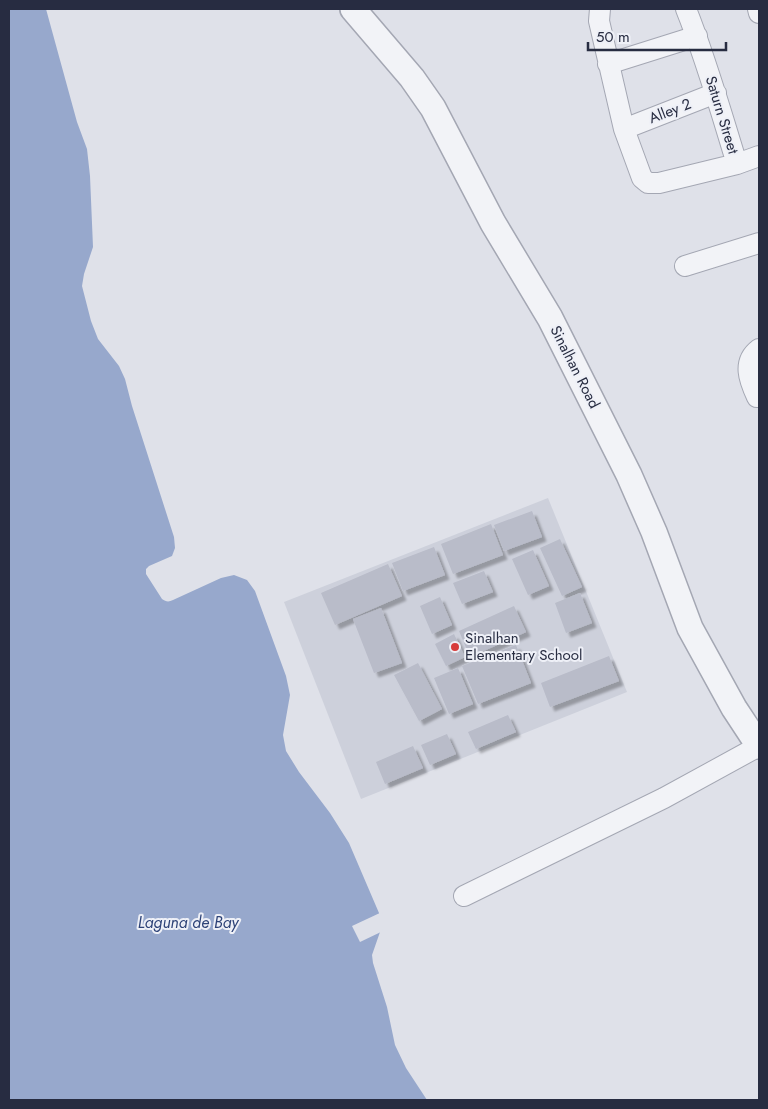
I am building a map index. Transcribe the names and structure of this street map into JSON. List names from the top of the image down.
{
  "streets": {
    "street": ["Alley 2", "Saturn Street", "Sinalhan Road"]
  },
  "crossings": [
    ["Alley 2", "Saturn Street"]
  ],
  "water": ["Laguna de Bay"],
  "places": ["Sinalhan Elementary School"],
  "scale_bar": "50 m"
}
